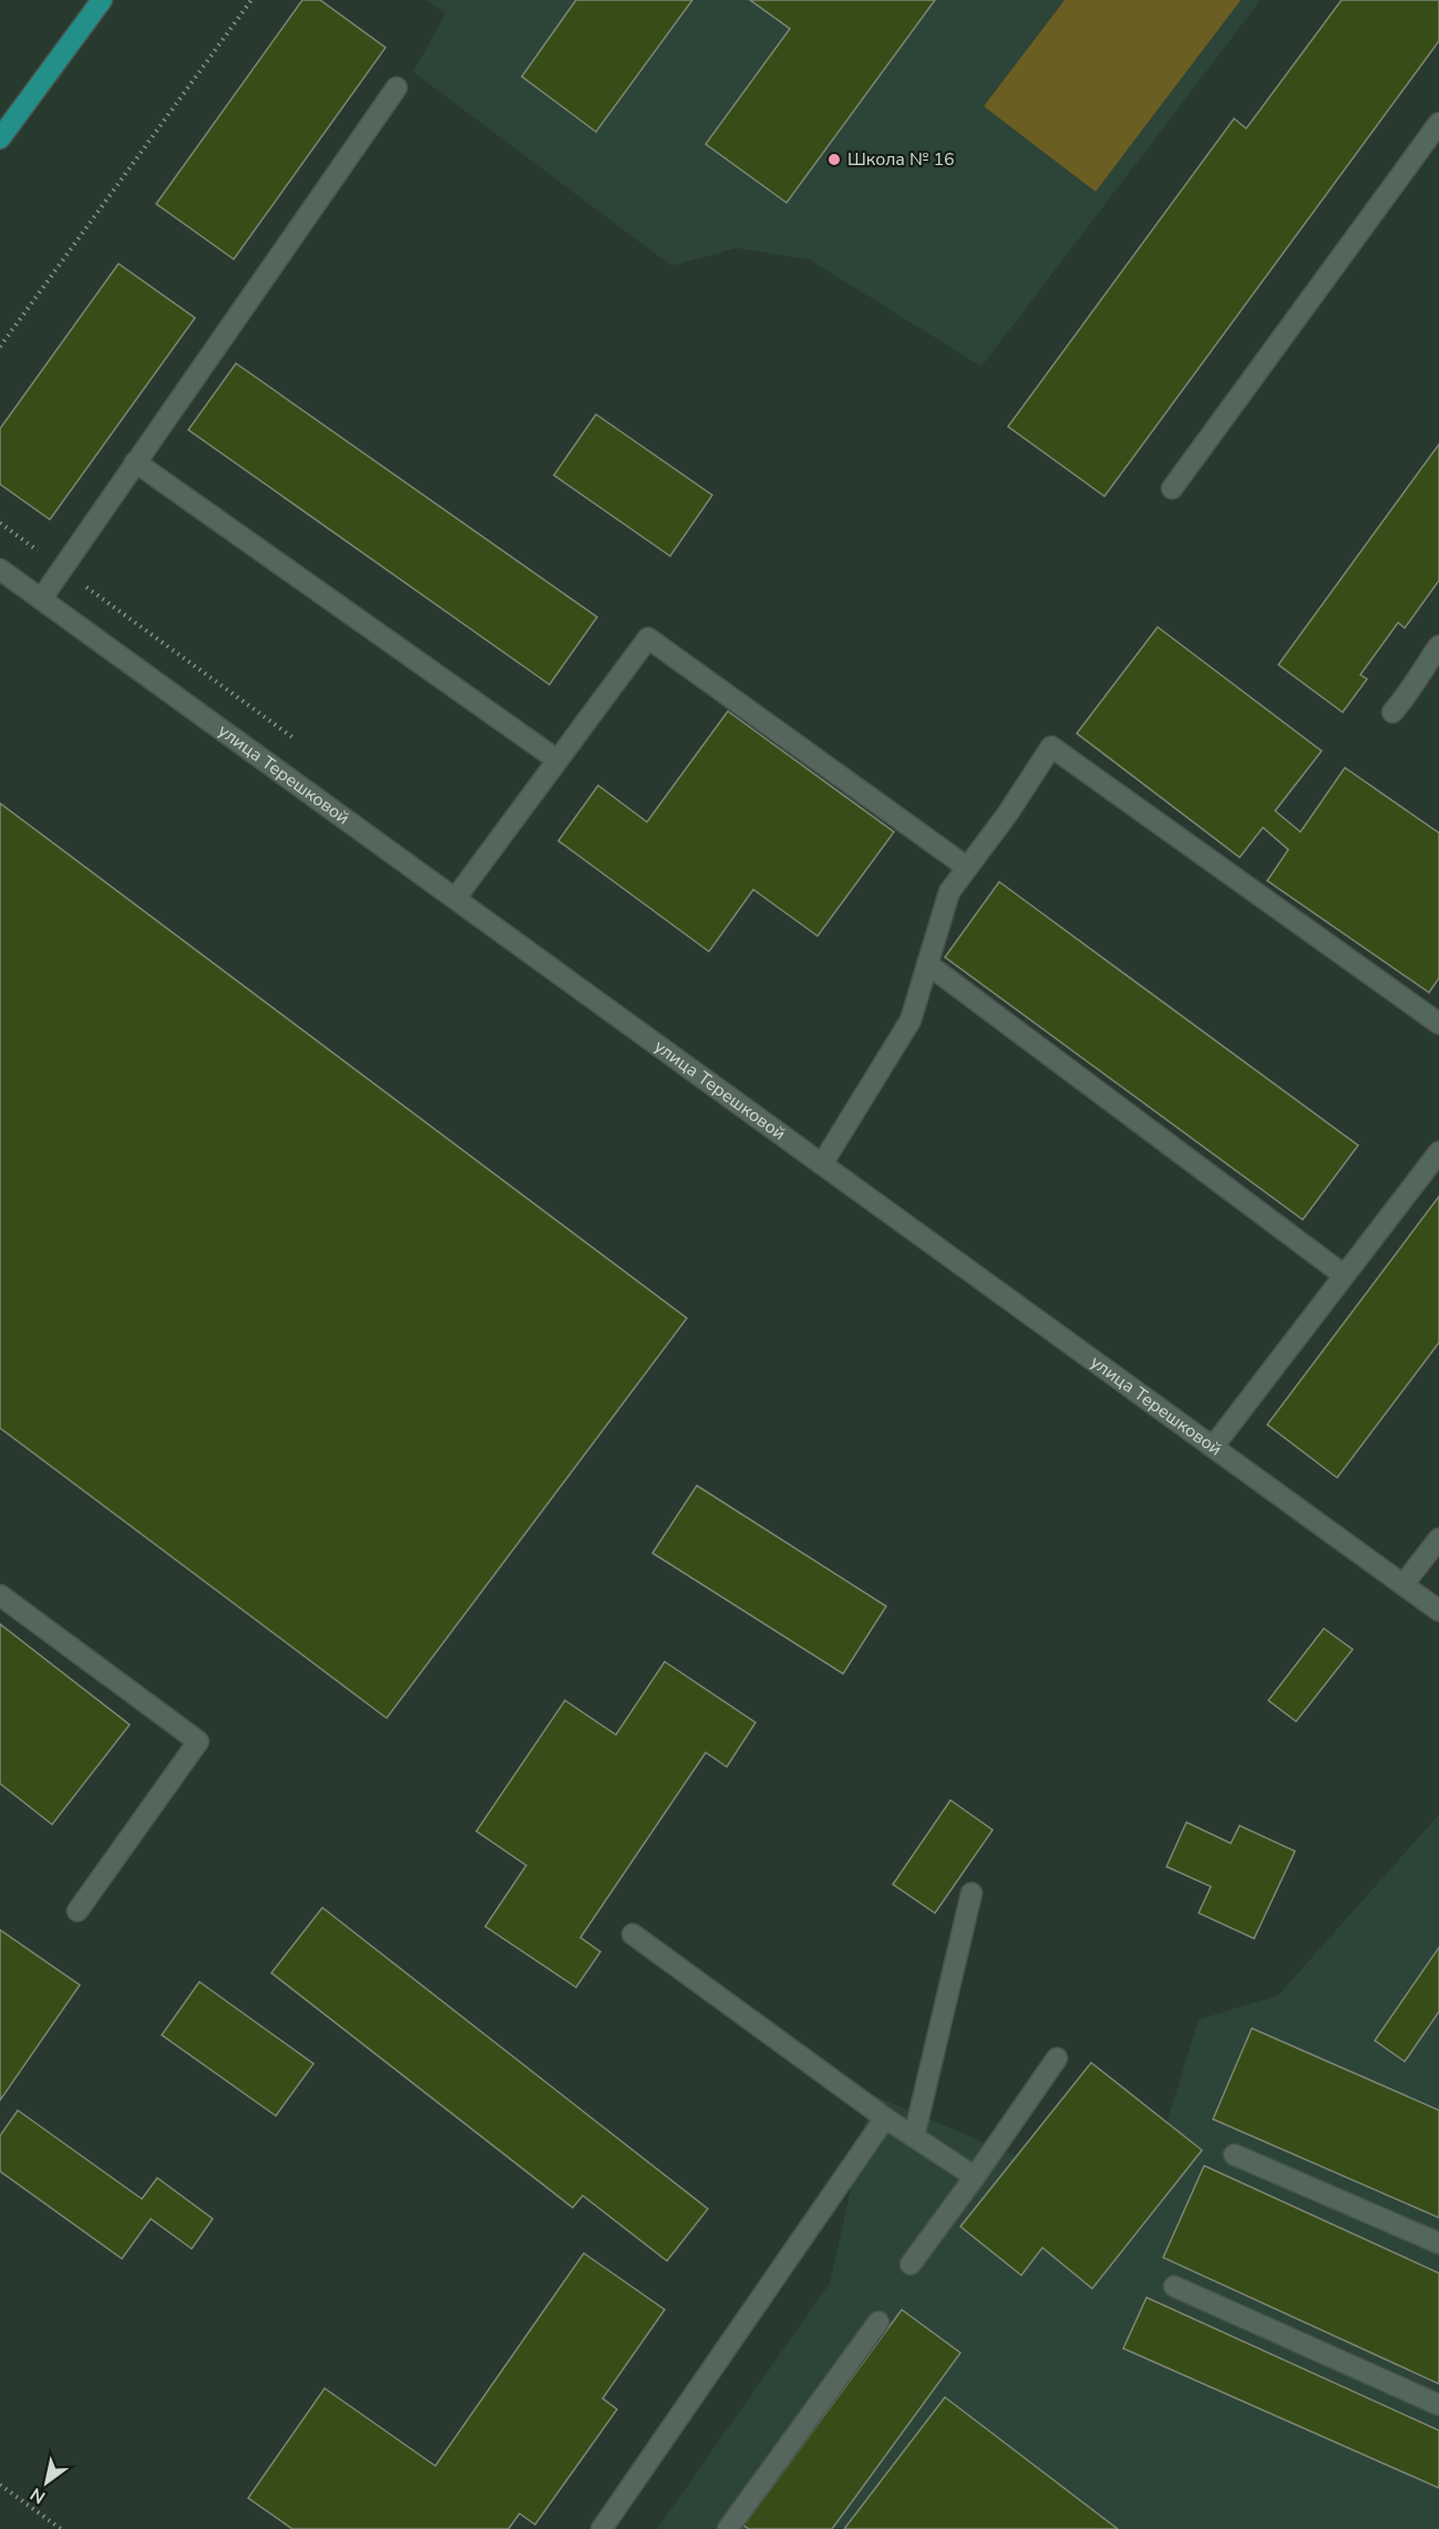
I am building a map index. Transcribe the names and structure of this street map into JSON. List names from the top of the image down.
{
  "streets": {
    "street": ["улица Терешковой"]
  },
  "places": ["Школа № 16"],
  "north": "bottom left"
}
